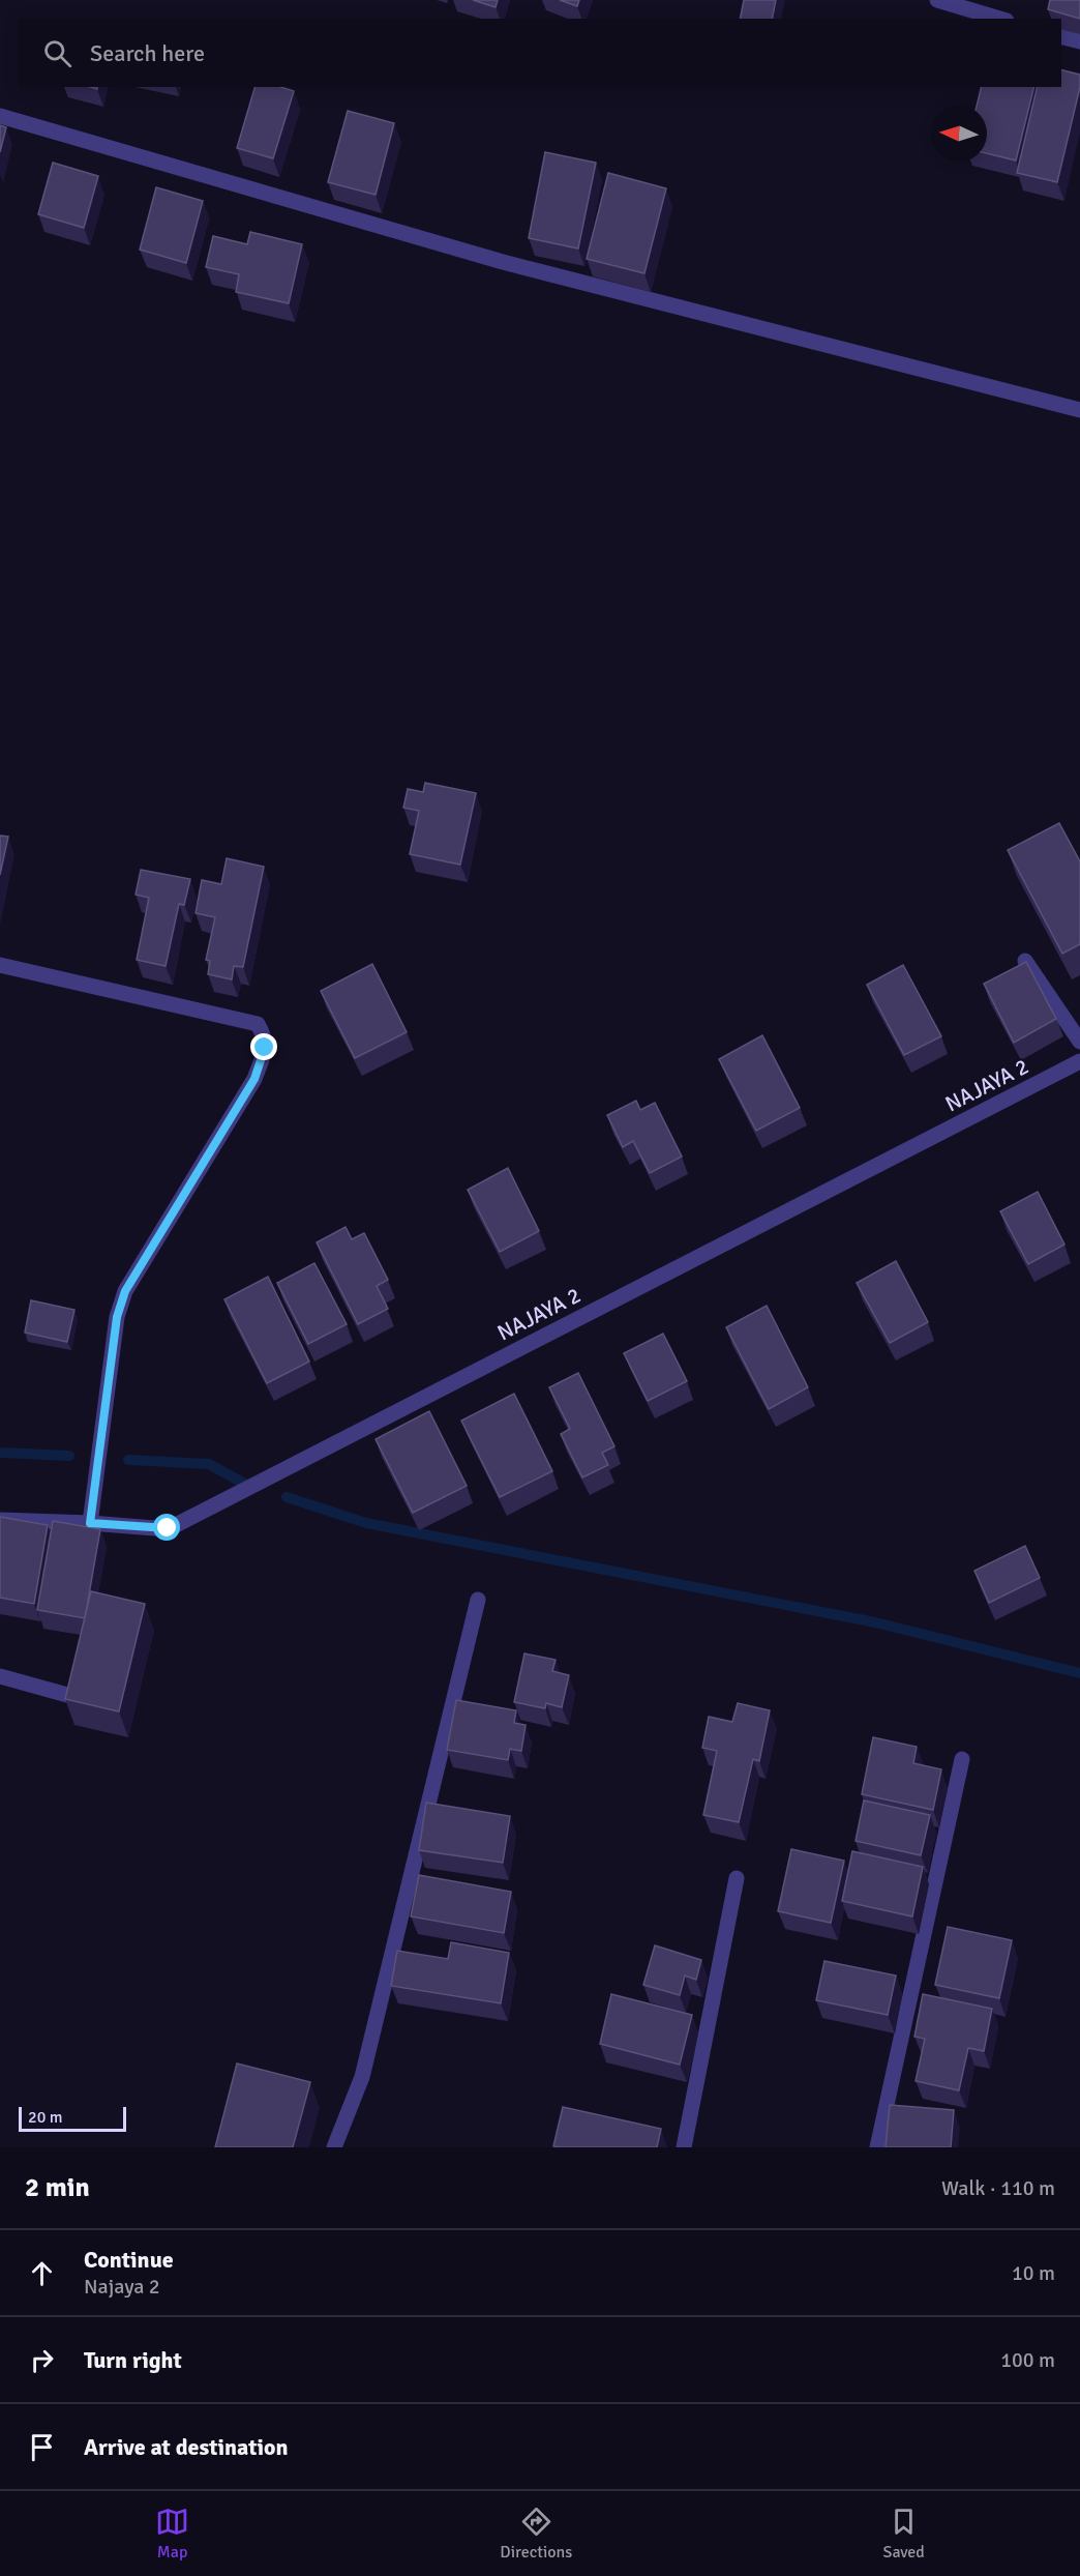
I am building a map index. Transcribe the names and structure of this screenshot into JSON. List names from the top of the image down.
{
  "streets": {
    "street": ["NAJAYA 2"]
  },
  "scale_bar": "20 m",
  "north": "left",
  "page": {
    "search": "Search here",
    "scale": "20 m",
    "heading": ["2 min", "Walk · 110 m"],
    "list": [
      ["Continue", "Najaya 2", "10 m"],
      ["Turn right", "100 m"],
      "Arrive at destination"
    ],
    "nav": ["Map", "Directions", "Saved"]
  }
}
